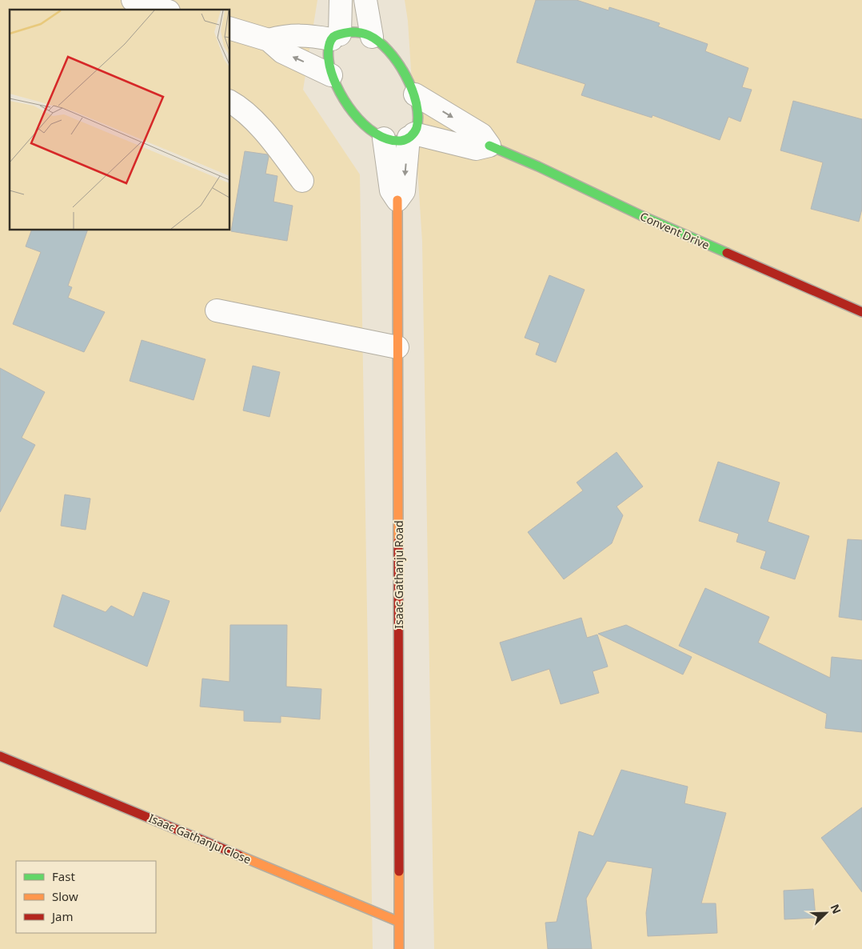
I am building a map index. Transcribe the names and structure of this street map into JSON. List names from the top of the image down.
{
  "streets": {
    "street": ["Convent Drive", "Isaac Gathanju Road", "Isaac Gathanju Close"]
  },
  "crossings": [
    ["Isaac Gathanju Road", "Isaac Gathanju Close"]
  ],
  "legend": ["Fast", "Slow", "Jam"],
  "north": "top right"
}
